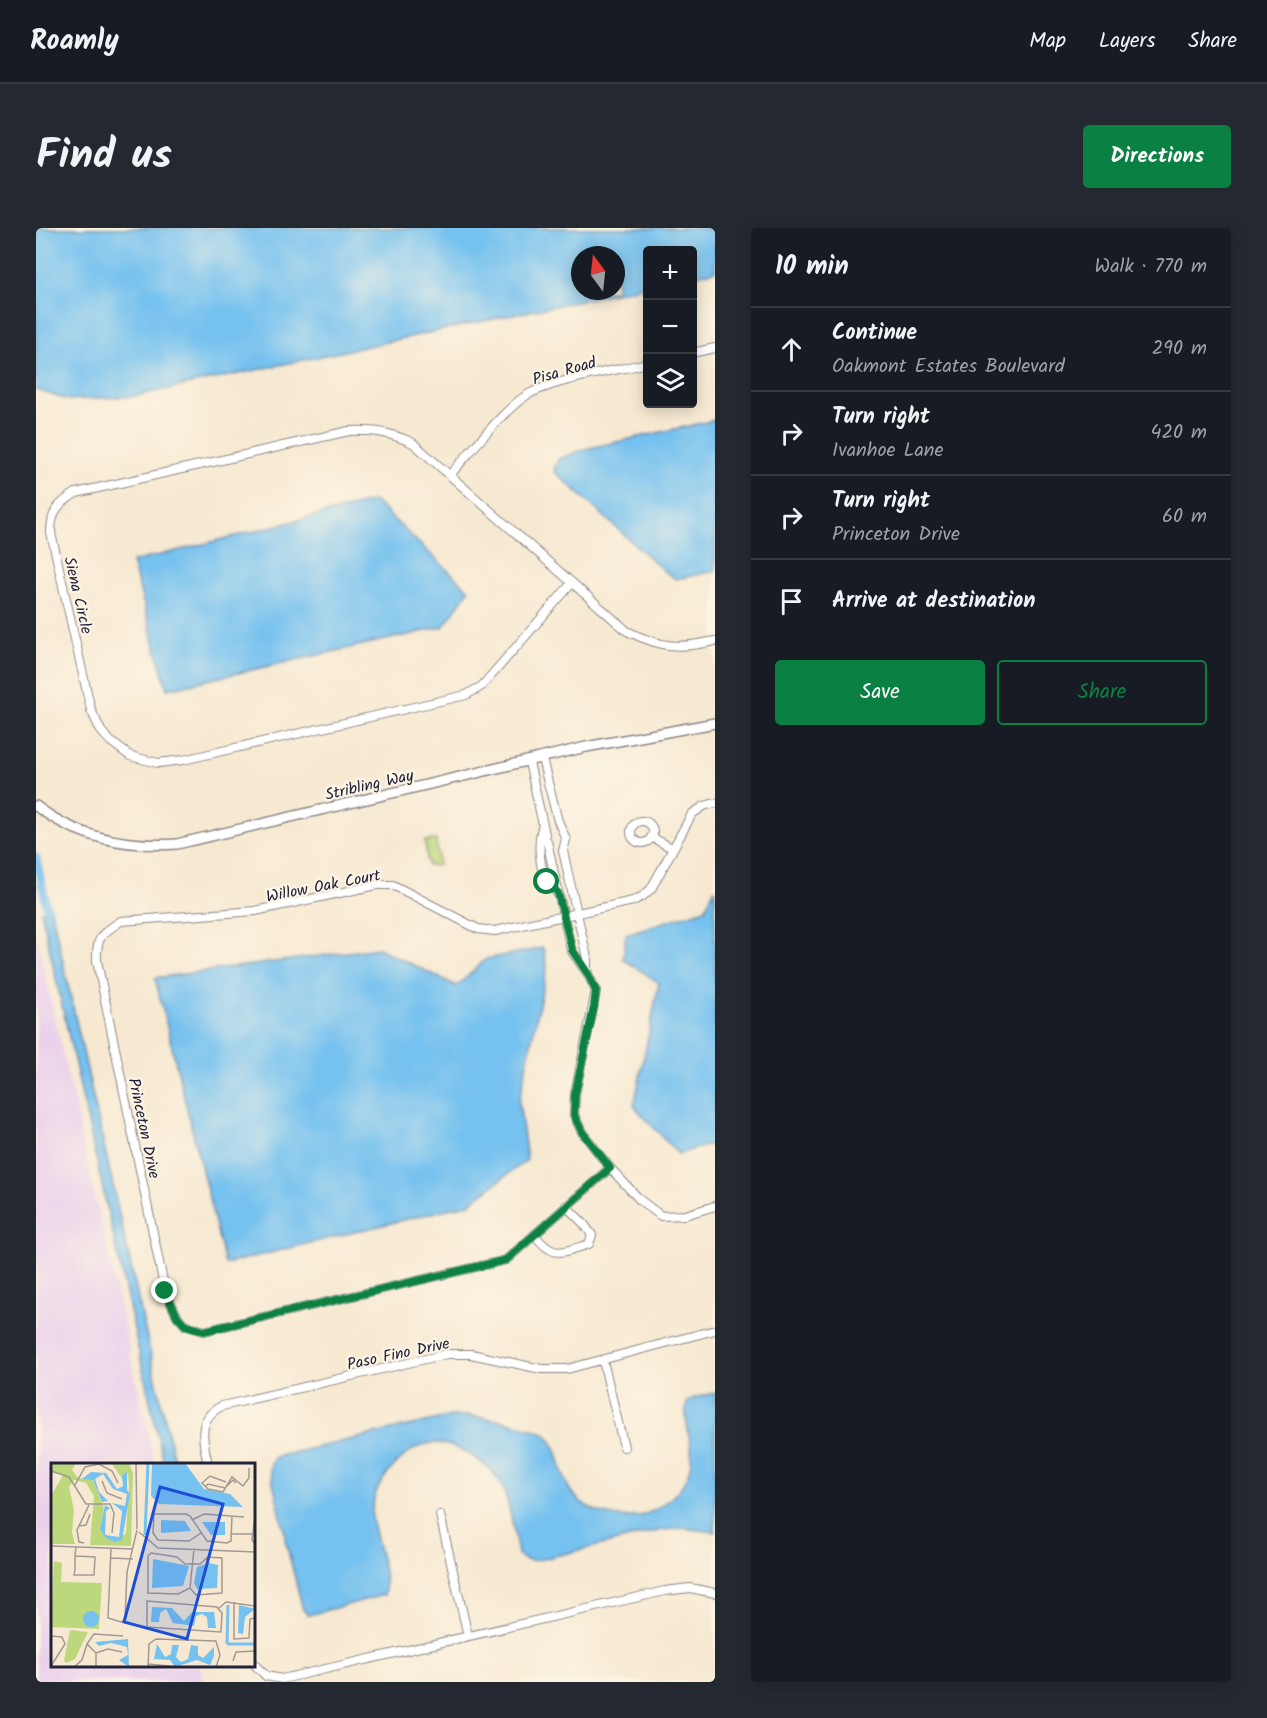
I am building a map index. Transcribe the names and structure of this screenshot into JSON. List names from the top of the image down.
{
  "streets": {
    "street": [
      "Pisa Road",
      "Siena Circle",
      "Stribling Way",
      "Willow Oak Court",
      "Princeton Drive",
      "Paso Fino Drive"
    ]
  },
  "crossings": [
    ["Pisa Road", "Siena Circle"],
    ["Willow Oak Court", "Princeton Drive"]
  ],
  "north": "top",
  "page": {
    "header": "Roamly",
    "nav": ["Map", "Layers", "Share"],
    "title": "Find us",
    "buttons": [
      "Directions",
      ["Save", "Share"]
    ],
    "heading": ["10 min", "Walk · 770 m"],
    "map_buttons": ["+", "−"],
    "list": [
      ["Continue", "Oakmont Estates Boulevard", "290 m"],
      ["Turn right", "Ivanhoe Lane", "420 m"],
      ["Turn right", "Princeton Drive", "60 m"],
      "Arrive at destination"
    ]
  }
}
